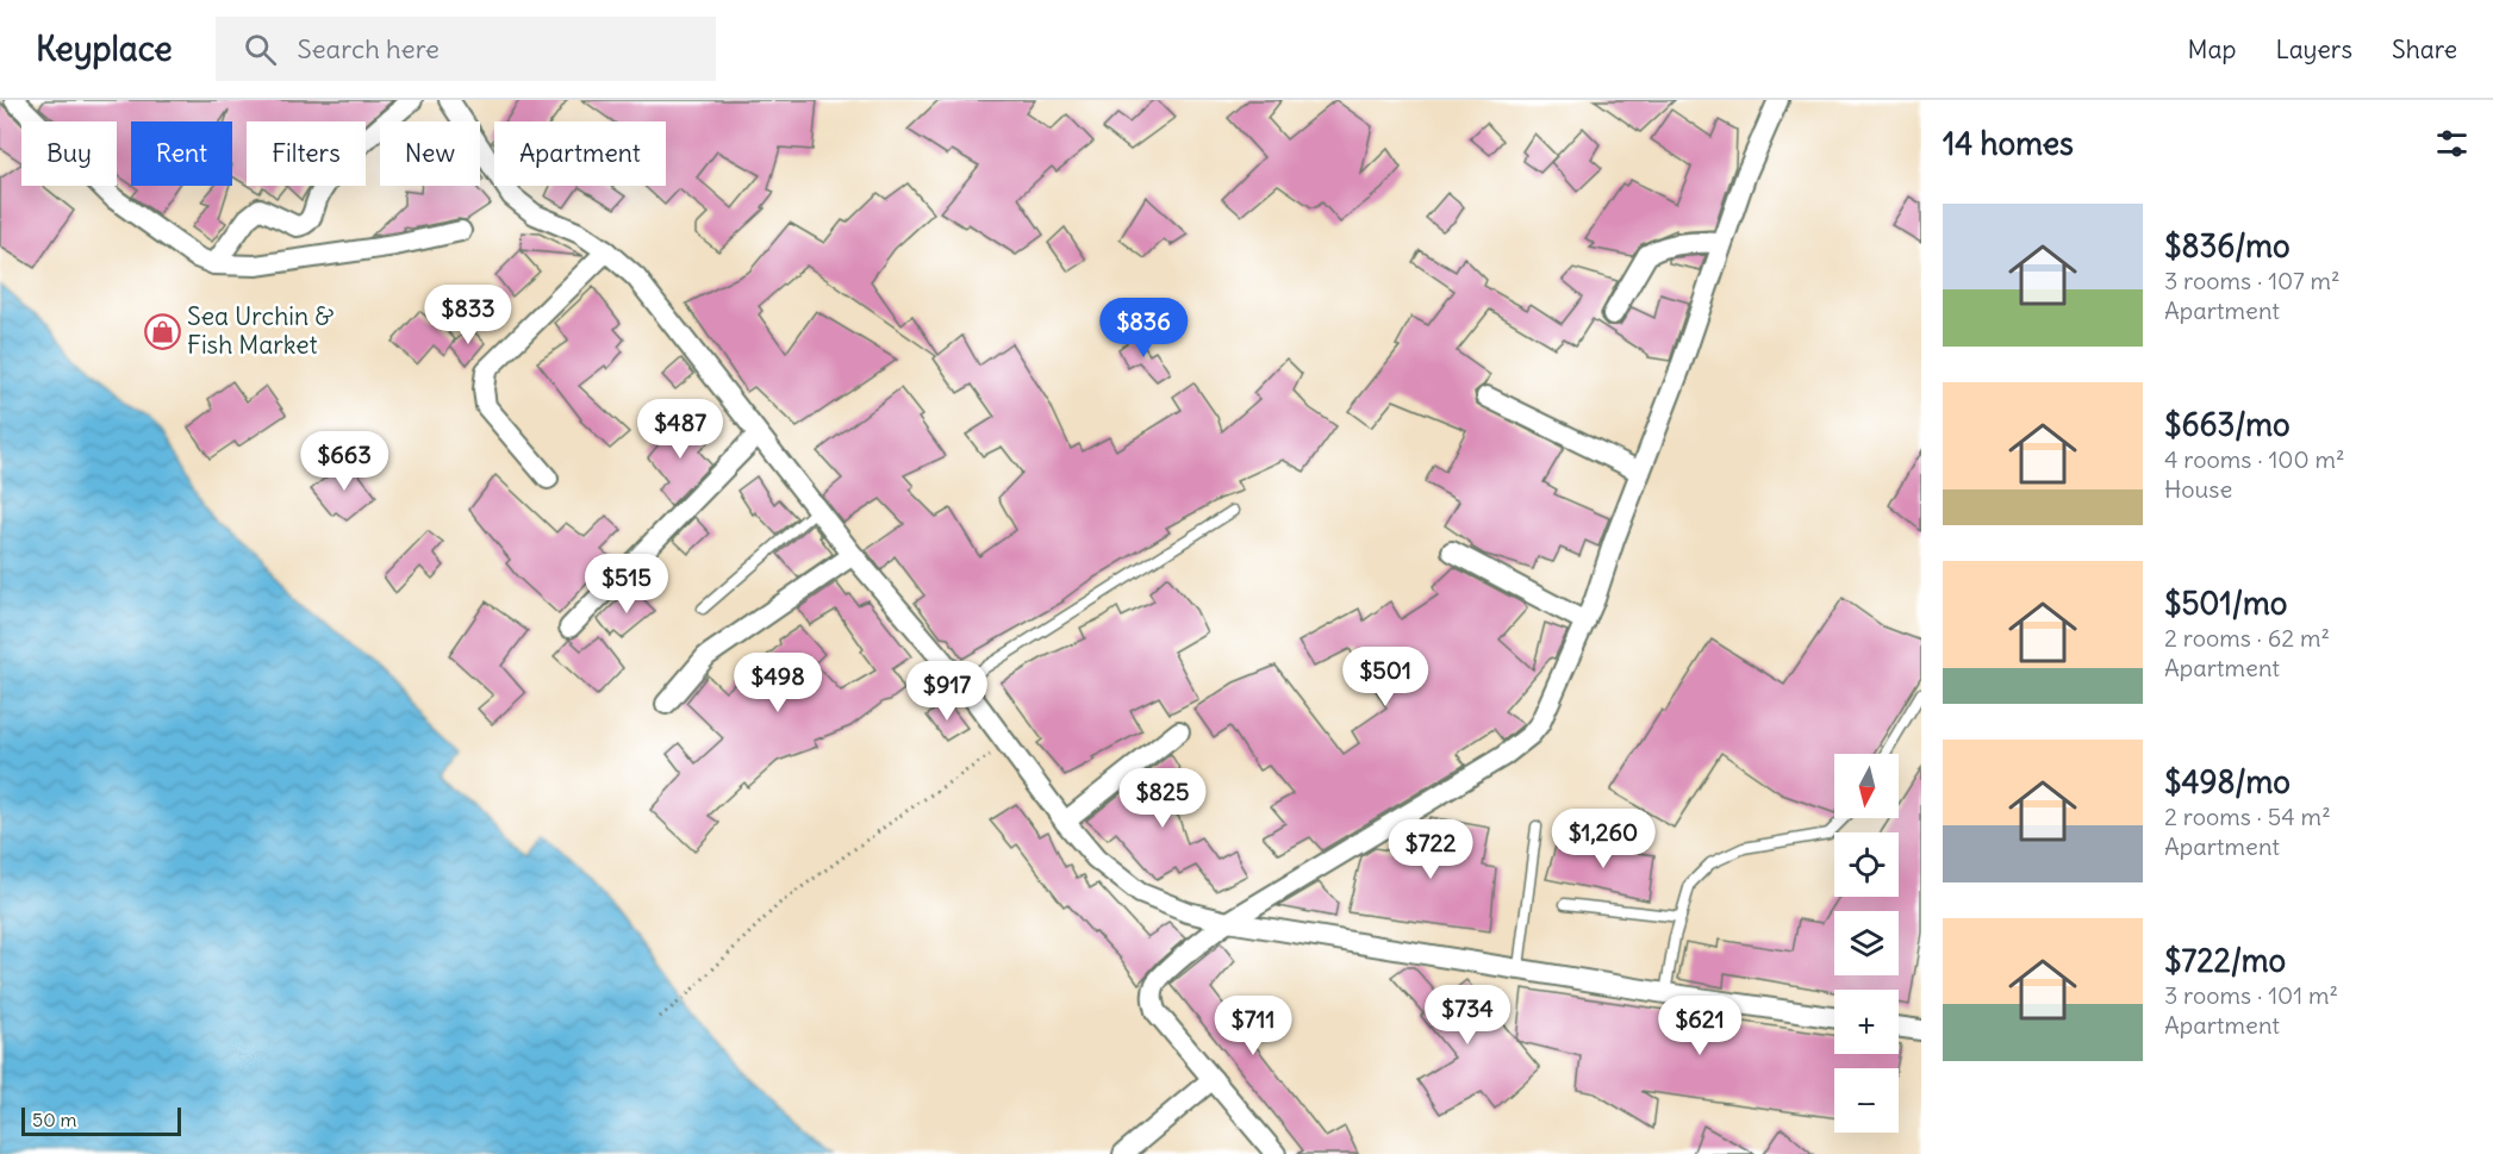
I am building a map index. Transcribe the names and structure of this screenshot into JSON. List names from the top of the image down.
{
  "places": {
    "shop": ["Sea Urchin & Fish Market"]
  },
  "scale_bar": "50 m",
  "north": "bottom",
  "page": {
    "header": "Keyplace",
    "search": "Search here",
    "nav": ["Map", "Layers", "Share"],
    "heading": "14 homes",
    "chip": [
      "Buy",
      "Rent",
      "Filters",
      "New",
      "Apartment"
    ],
    "list": [
      {
        "name": "$836/mo",
        "note": "3 rooms · 107 m² · Apartment"
      },
      {
        "name": "$663/mo",
        "note": "4 rooms · 100 m² · House"
      },
      {
        "name": "$501/mo",
        "note": "2 rooms · 62 m² · Apartment"
      },
      {
        "name": "$498/mo",
        "note": "2 rooms · 54 m² · Apartment"
      },
      {
        "name": "$722/mo",
        "note": "3 rooms · 101 m² · Apartment"
      }
    ],
    "price": [
      "$833",
      "$836",
      "$487",
      "$663",
      "$515",
      "$501",
      "$498",
      "$917",
      "$825",
      "$1,260",
      "$722",
      "$734",
      "$711",
      "$621"
    ],
    "map_buttons": ["+", "−"],
    "scale": "50 m"
  }
}
